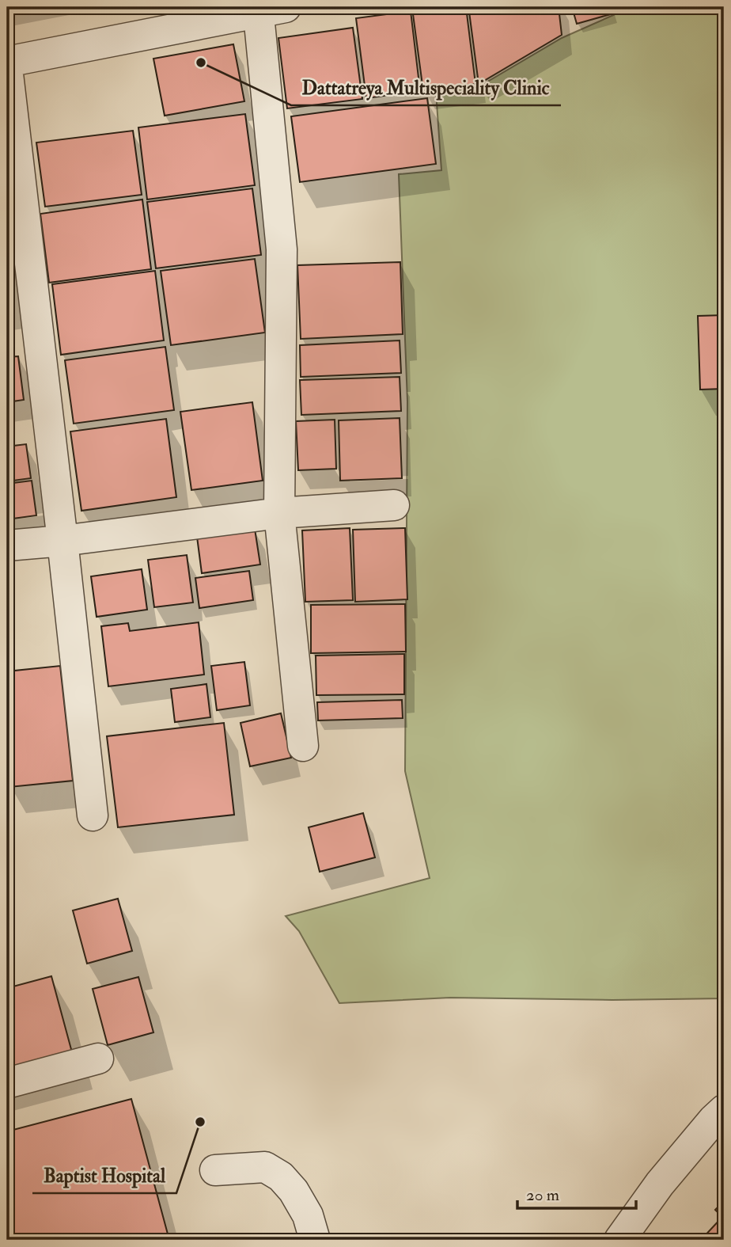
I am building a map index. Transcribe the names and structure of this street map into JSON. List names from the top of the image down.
{
  "places": ["Dattatreya Multispeciality Clinic", "Baptist Hospital"],
  "scale_bar": "20 m"
}
